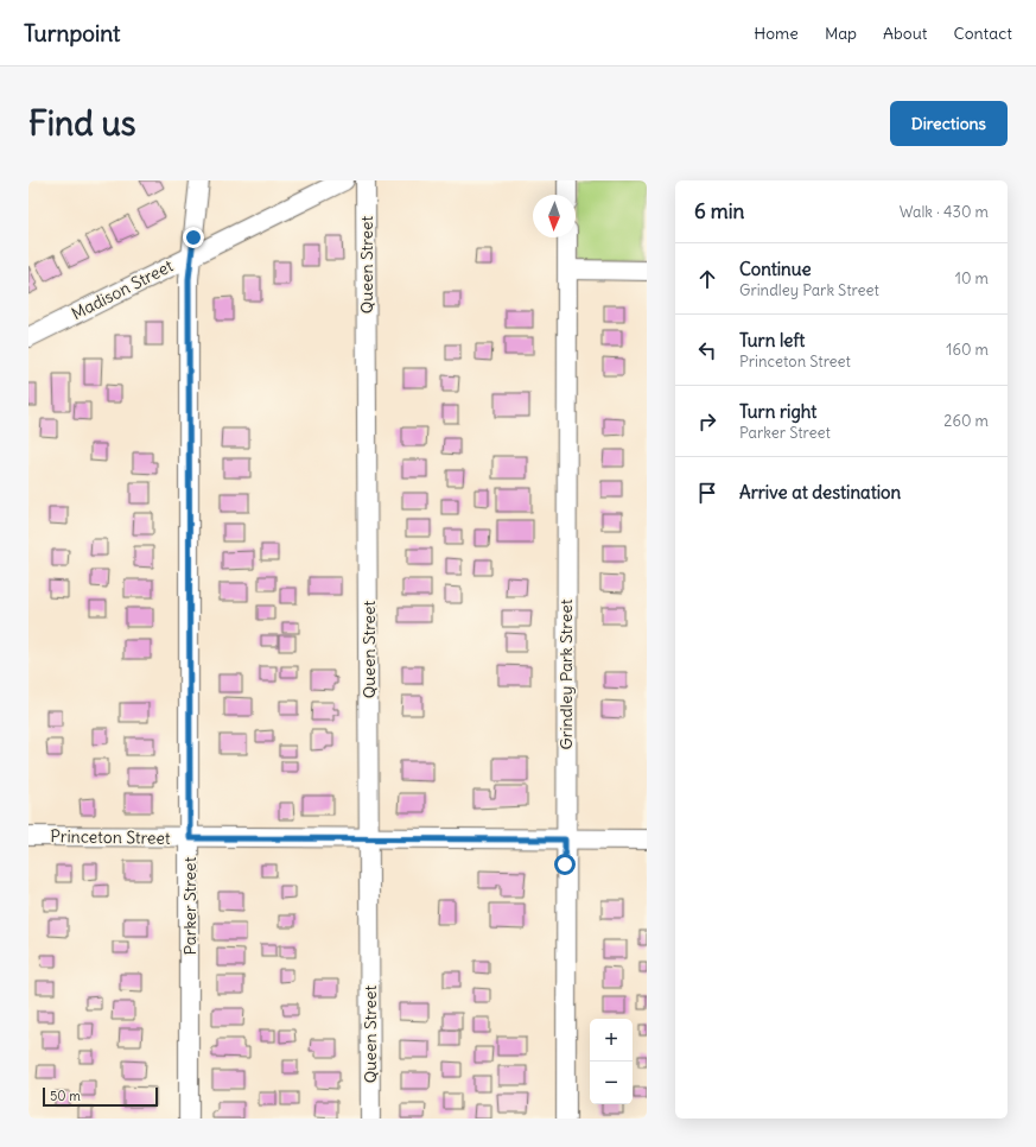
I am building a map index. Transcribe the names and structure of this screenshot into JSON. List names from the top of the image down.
{
  "streets": {
    "street": [
      "Queen Street",
      "Madison Street",
      "Grindley Park Street",
      "Princeton Street",
      "Parker Street"
    ]
  },
  "crossings": [
    ["Queen Street", "Princeton Street"],
    ["Madison Street", "Parker Street"],
    ["Grindley Park Street", "Princeton Street"],
    ["Princeton Street", "Parker Street"]
  ],
  "scale_bar": "50 m",
  "north": "bottom",
  "page": {
    "header": "Turnpoint",
    "nav": [
      "Home",
      "Map",
      "About",
      "Contact"
    ],
    "buttons": "Directions",
    "title": "Find us",
    "heading": ["6 min", "Walk · 430 m"],
    "list": [
      ["Continue", "Grindley Park Street", "10 m"],
      ["Turn left", "Princeton Street", "160 m"],
      ["Turn right", "Parker Street", "260 m"],
      "Arrive at destination"
    ],
    "map_buttons": ["+", "−"],
    "scale": "50 m"
  }
}
